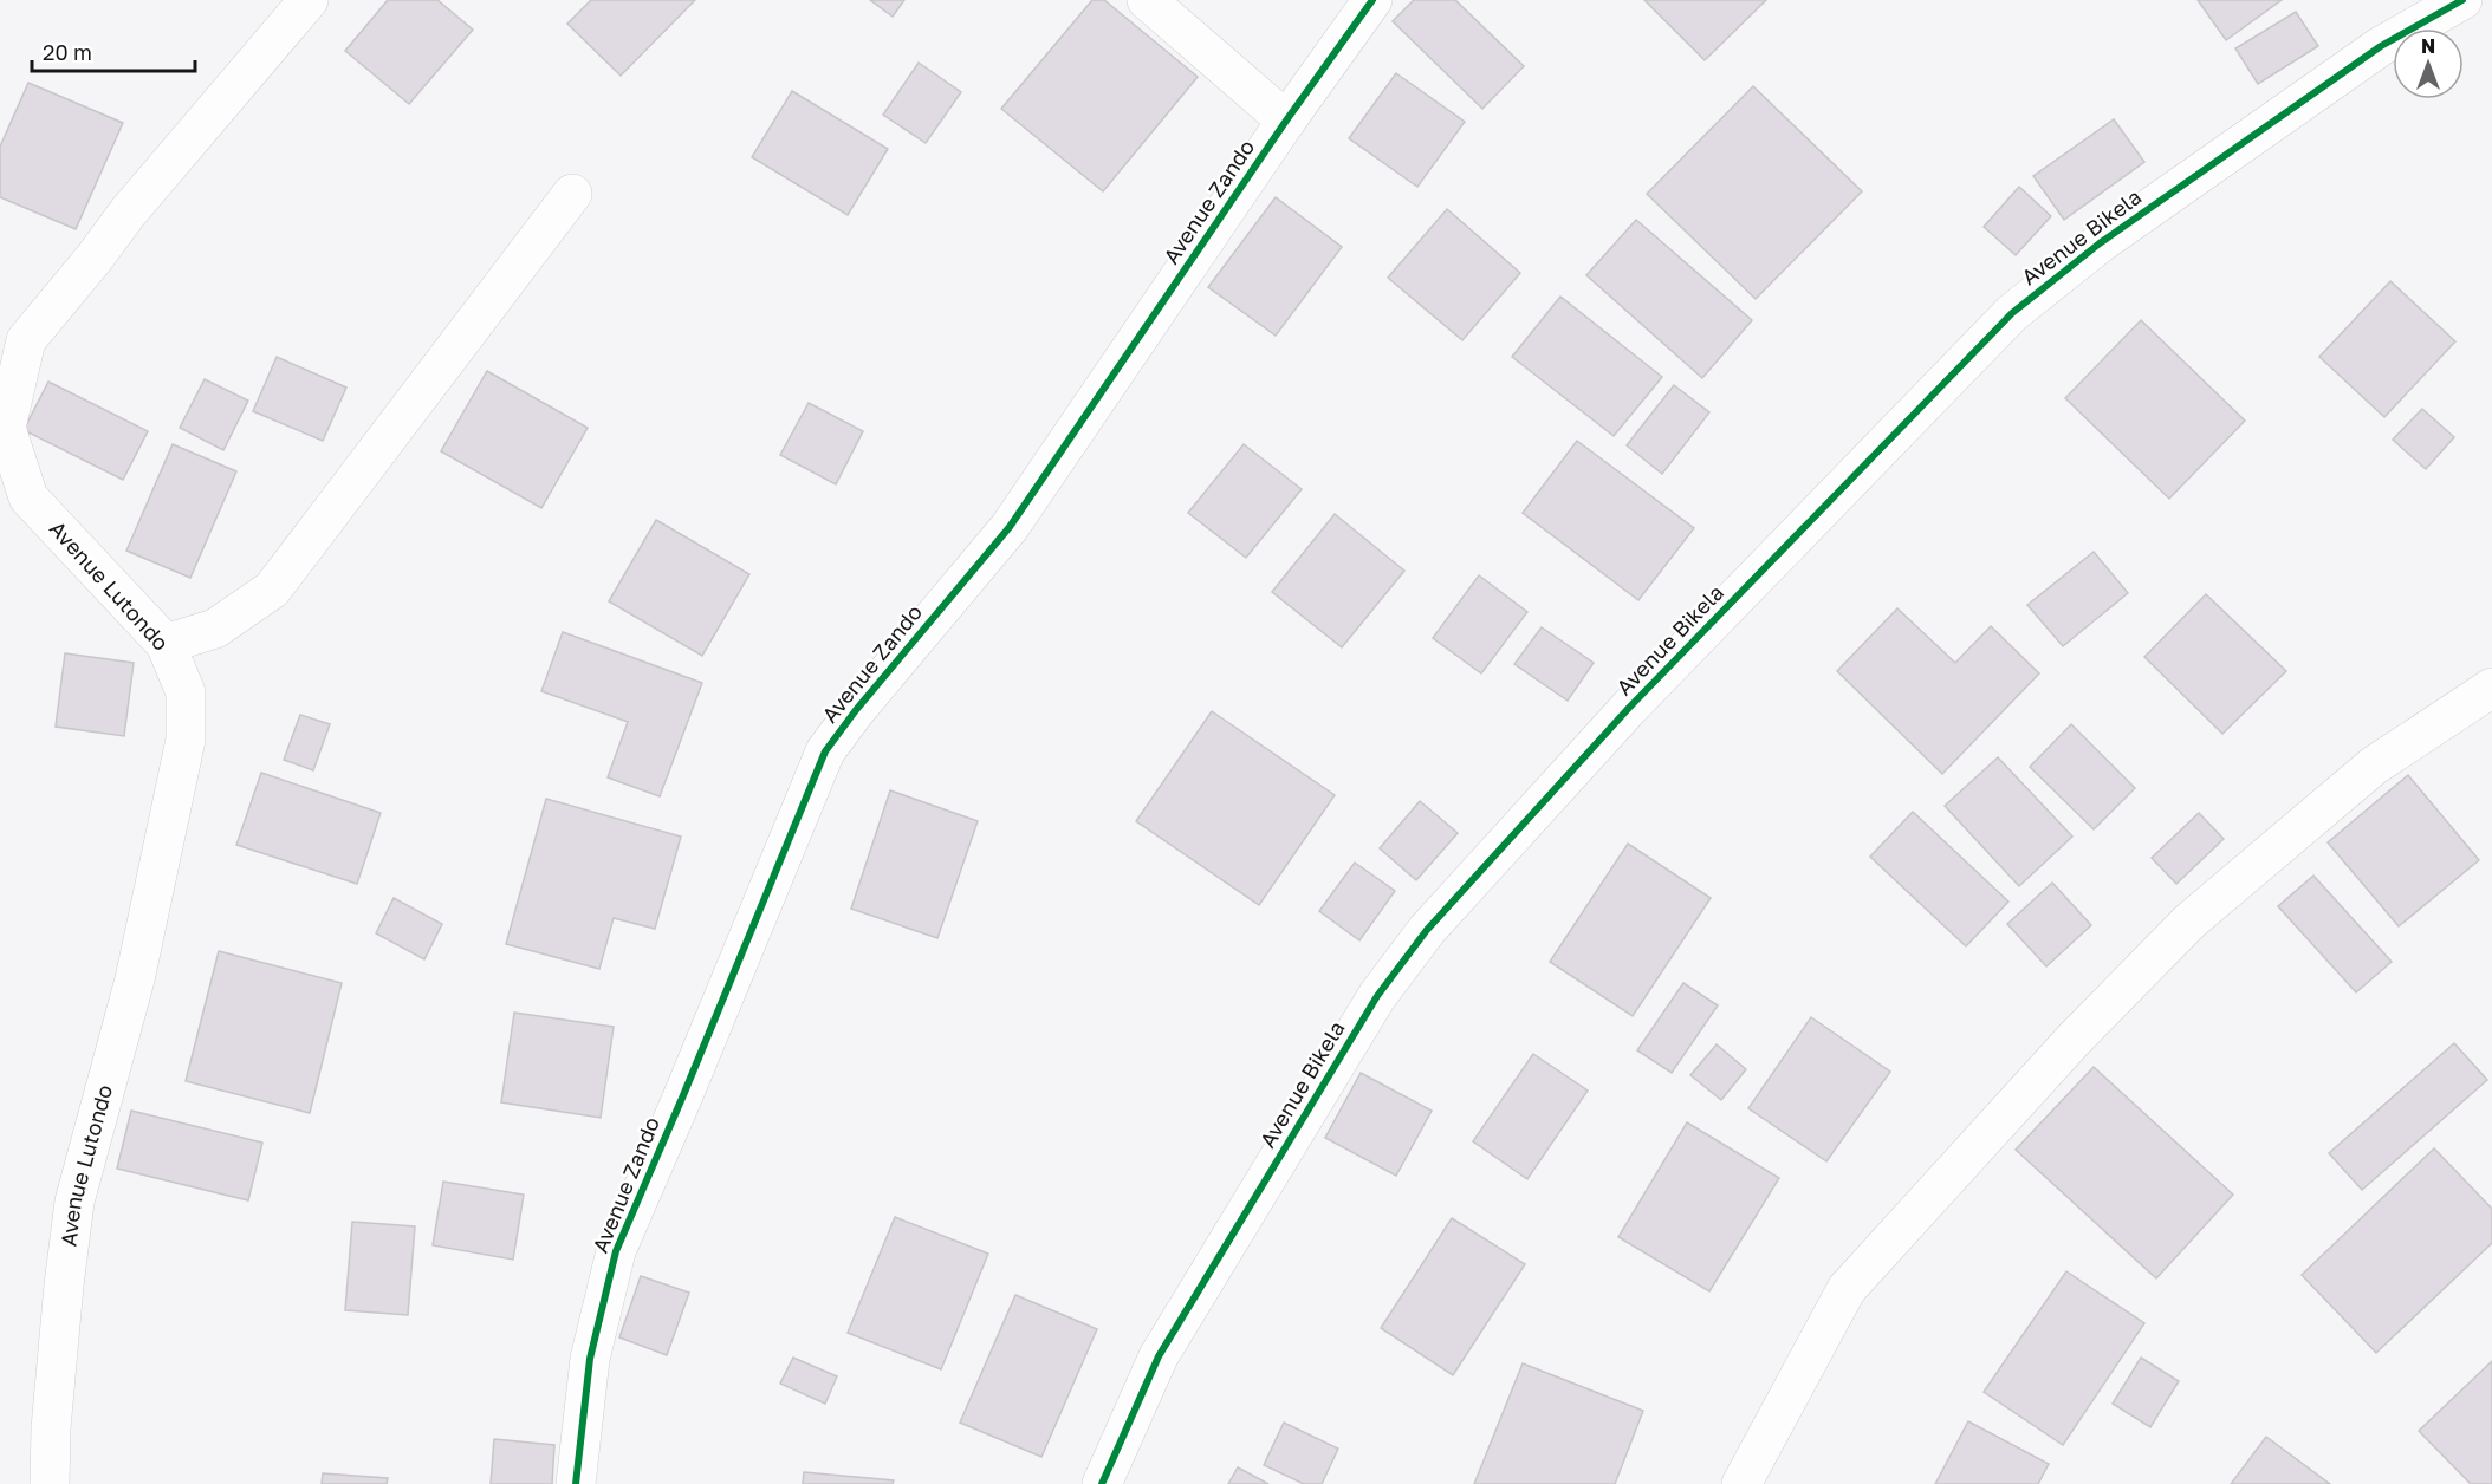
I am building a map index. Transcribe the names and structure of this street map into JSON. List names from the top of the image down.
{
  "streets": {
    "street": ["Avenue Zando", "Avenue Bikela", "Avenue Lutondo"]
  },
  "scale_bar": "20 m",
  "north": "top"
}
